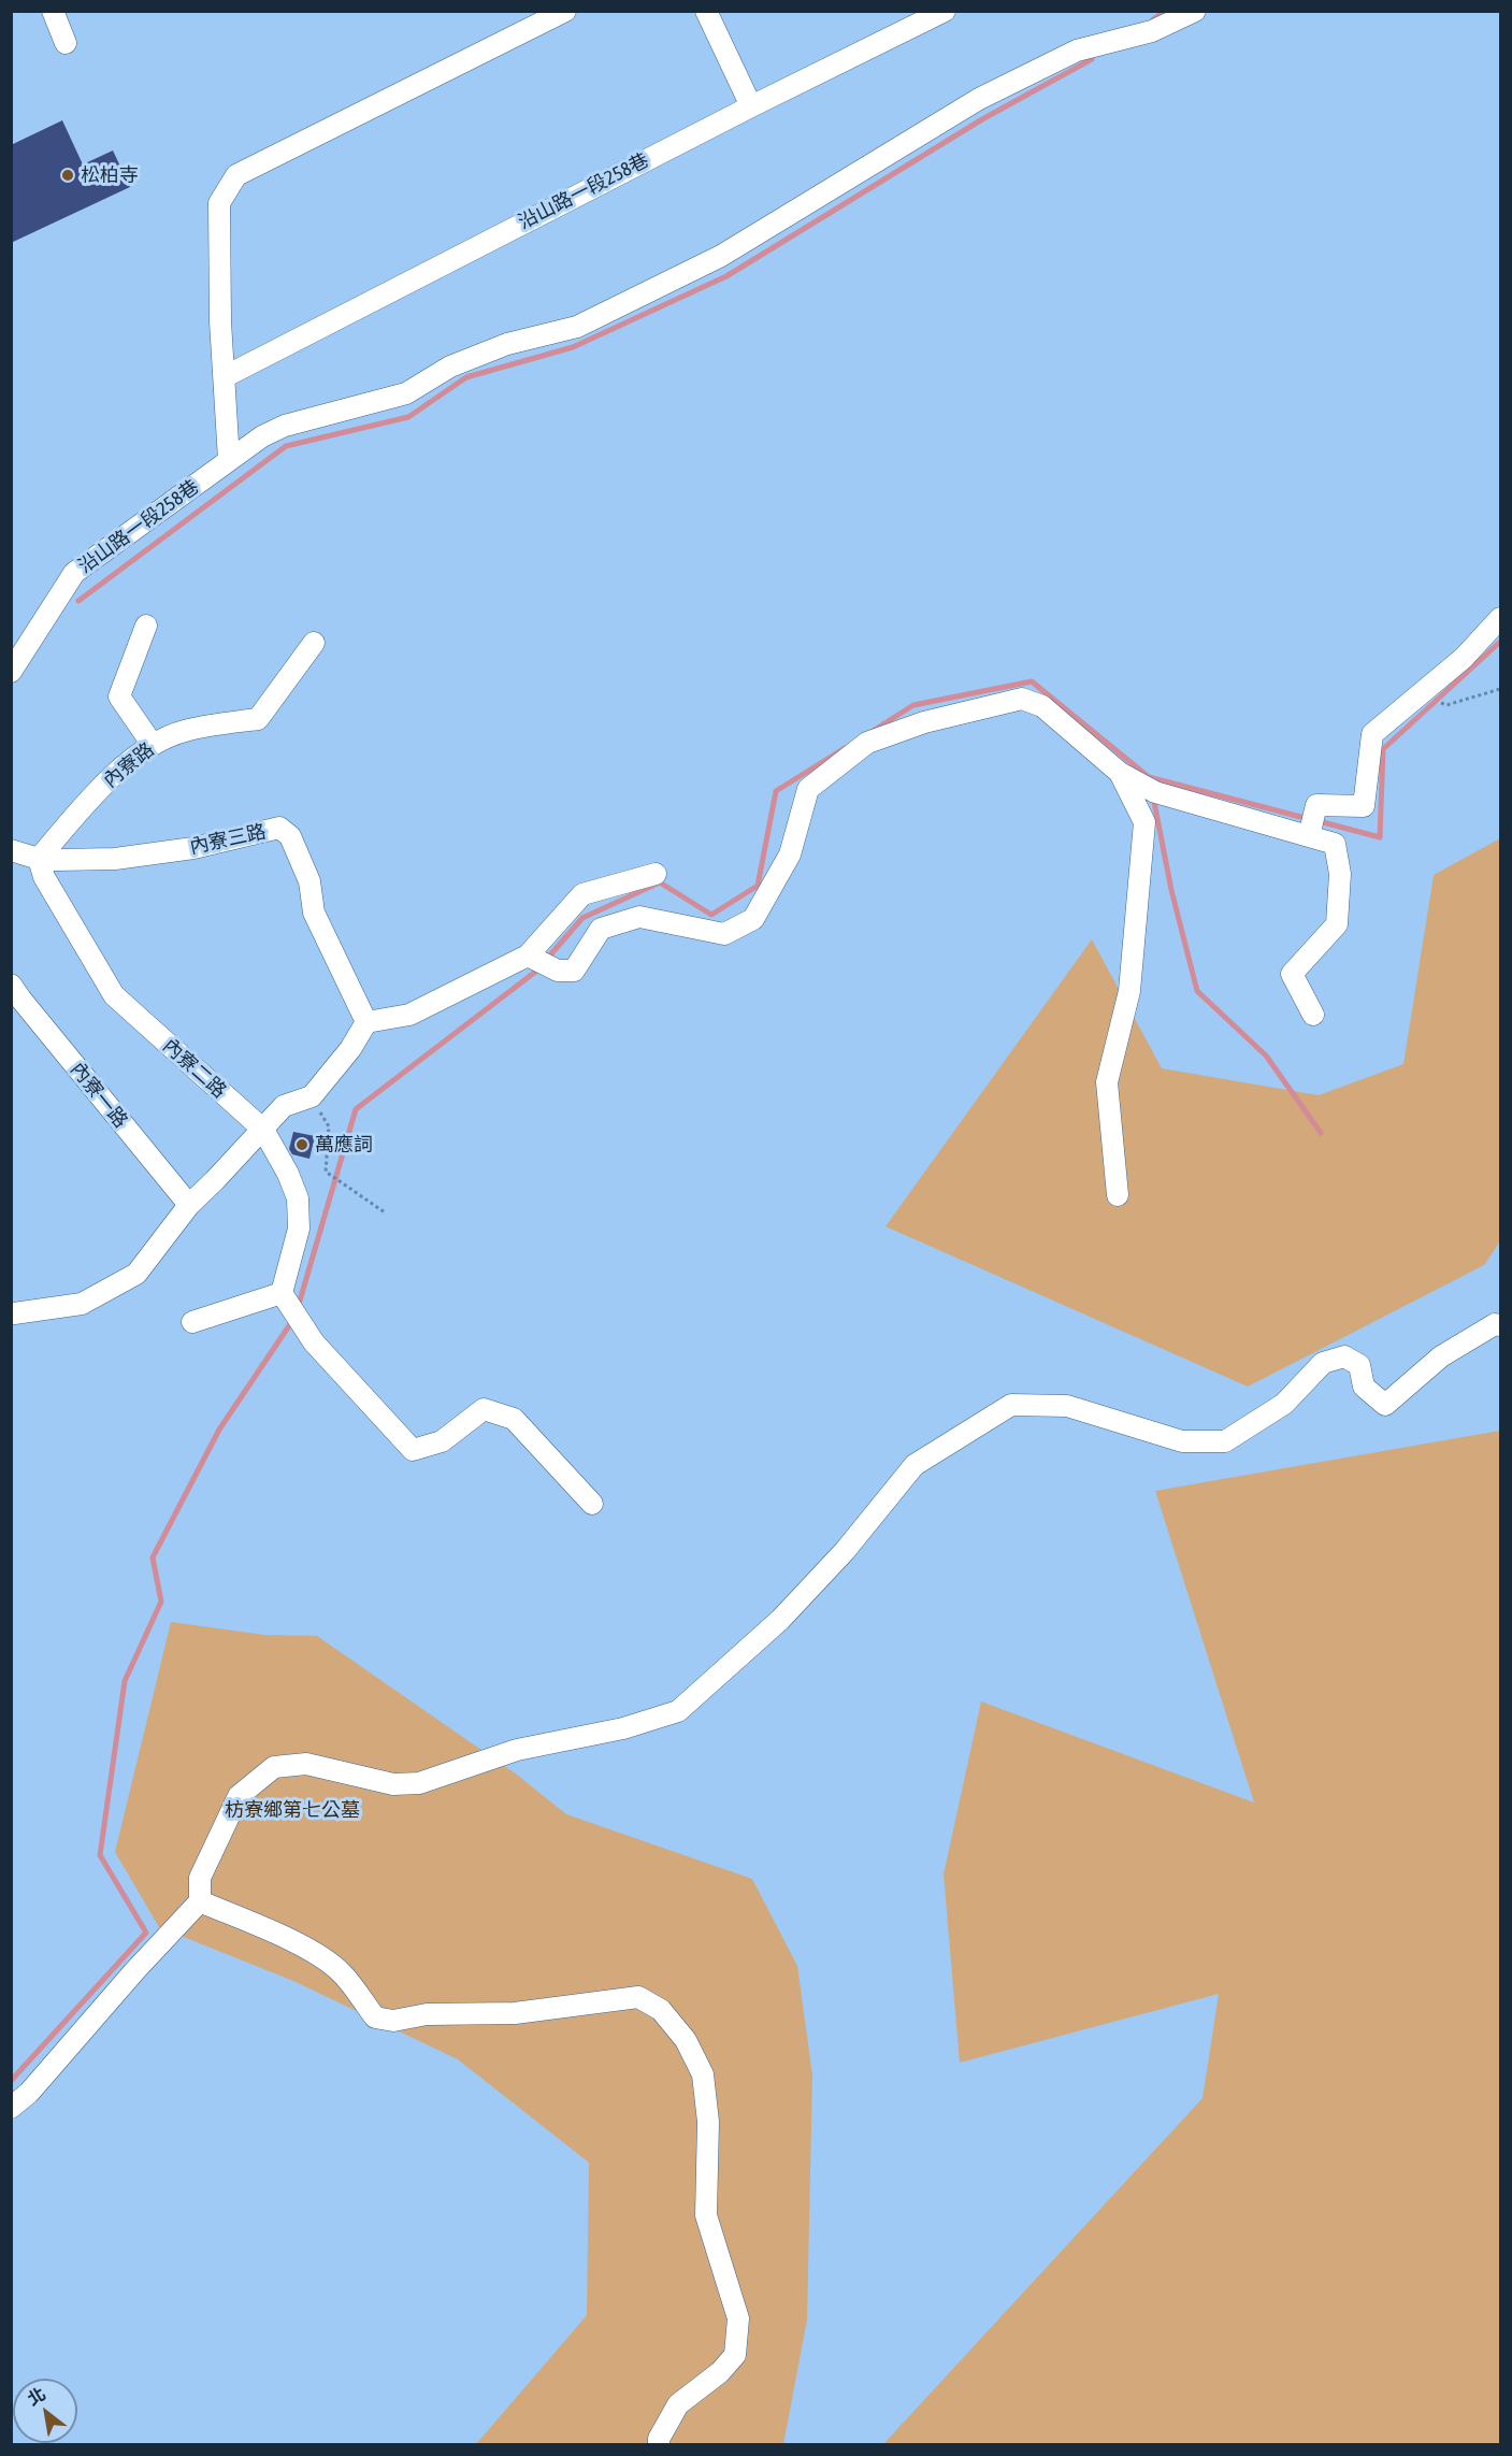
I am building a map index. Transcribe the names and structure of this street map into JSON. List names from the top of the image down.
{
  "streets": {
    "street": [
      "沿山路一段258巷",
      "內寮路",
      "內寮三路",
      "內寮二路",
      "內寮一路"
    ]
  },
  "crossings": [
    ["內寮路", "內寮三路"],
    ["內寮路", "內寮二路"],
    ["內寮三路", "內寮二路"]
  ],
  "parks": ["枋寮鄉第七公墓"],
  "places": ["松柏寺", "萬應詞"],
  "north": "top left"
}
